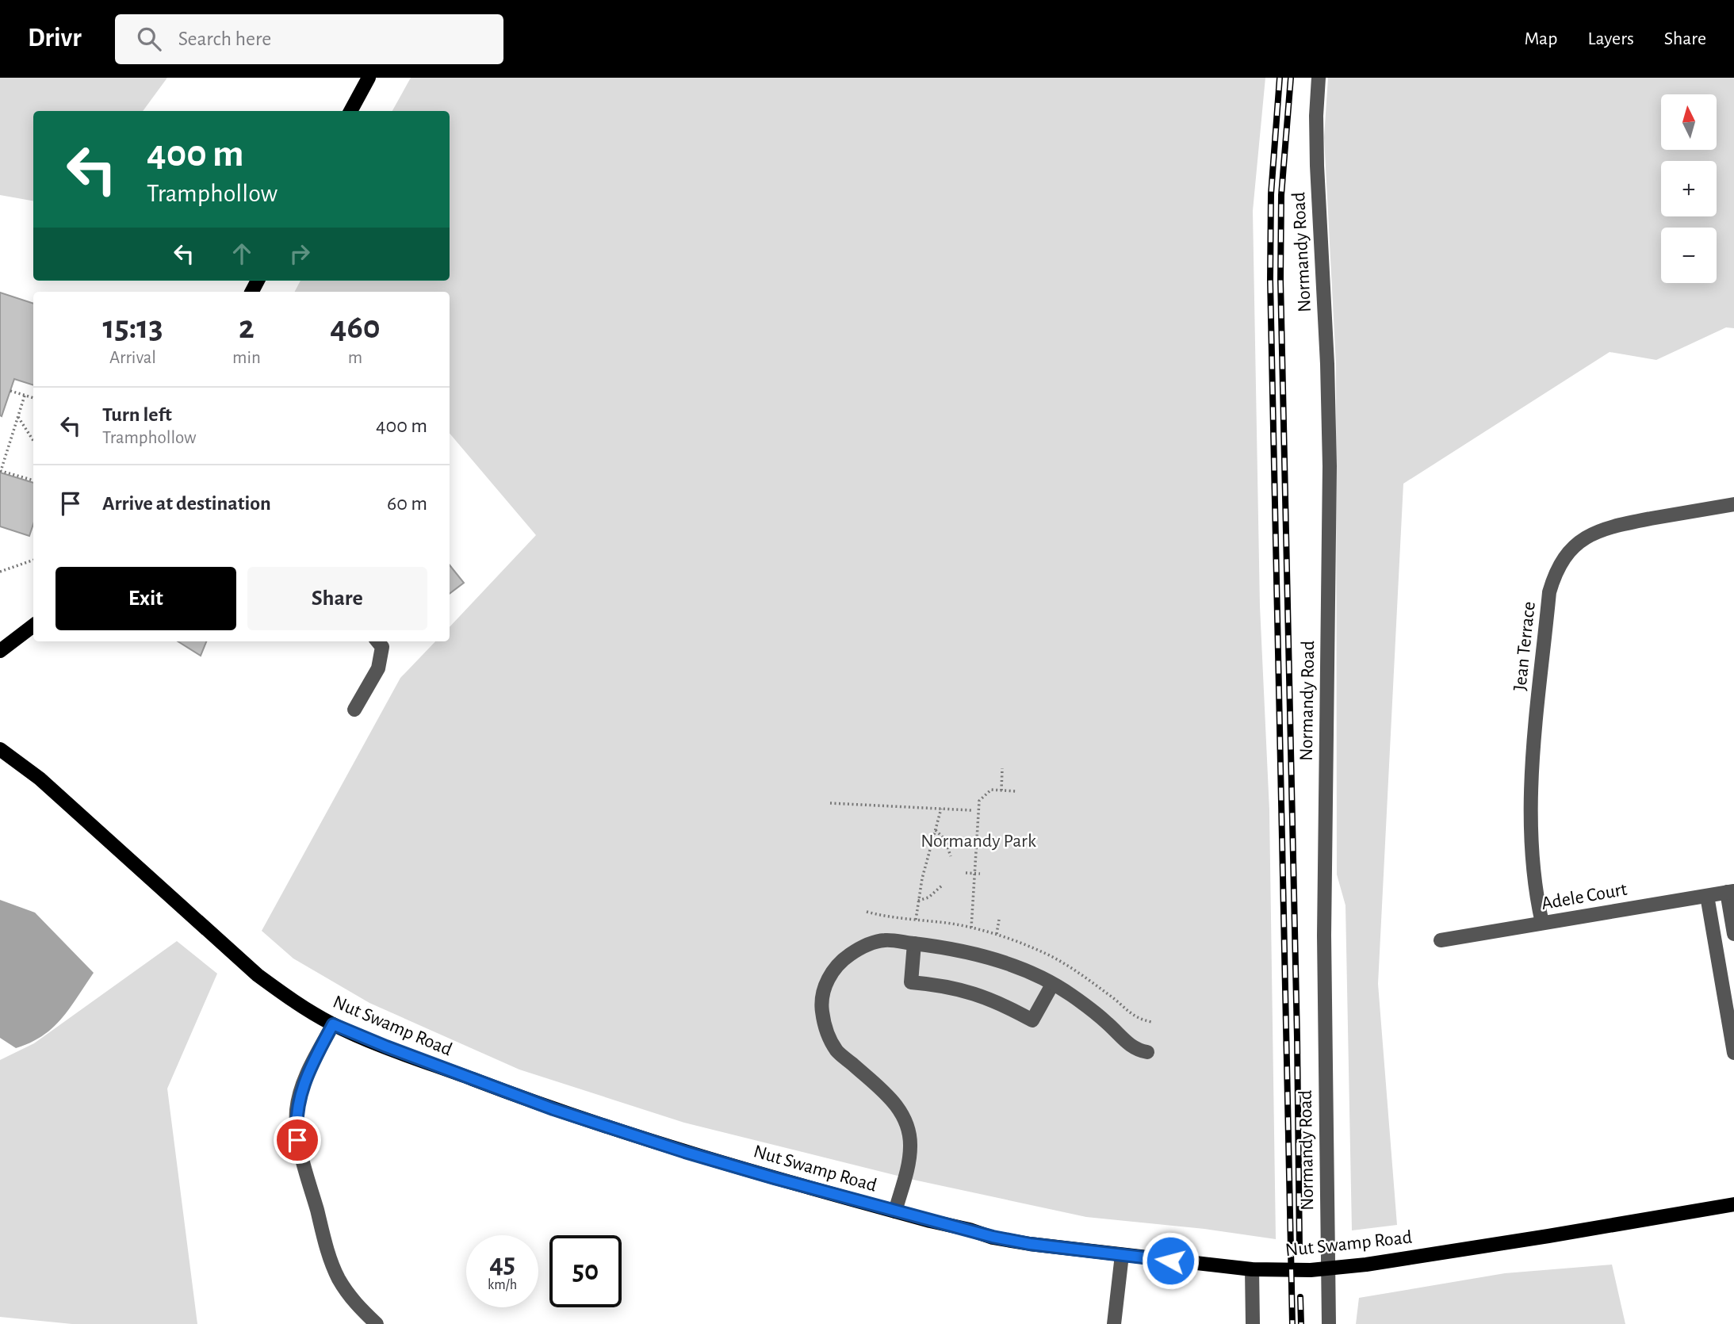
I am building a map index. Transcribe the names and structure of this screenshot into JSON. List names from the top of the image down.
{
  "streets": {
    "main road": ["Nut Swamp Road"],
    "street": ["Normandy Road", "Jean Terrace", "Adele Court"]
  },
  "crossings": [
    ["Normandy Road", "Nut Swamp Road"],
    ["Jean Terrace", "Adele Court"]
  ],
  "parks": ["Normandy Park"],
  "north": "top",
  "page": {
    "header": "Drivr",
    "search": "Search here",
    "nav": ["Map", "Layers", "Share"],
    "map_buttons": ["+", "−"],
    "turn": ["400 m", "Tramphollow"],
    "eta": [
      "15:13",
      "Arrival",
      "2",
      "min",
      "460",
      "m"
    ],
    "list": [
      {
        "name": "Turn left",
        "note": "Tramphollow",
        "value": "400 m"
      },
      {
        "name": "Arrive at destination",
        "value": "60 m"
      }
    ],
    "buttons": ["Exit", "Share"],
    "speed": "45 km/h",
    "limit": "50"
  }
}
